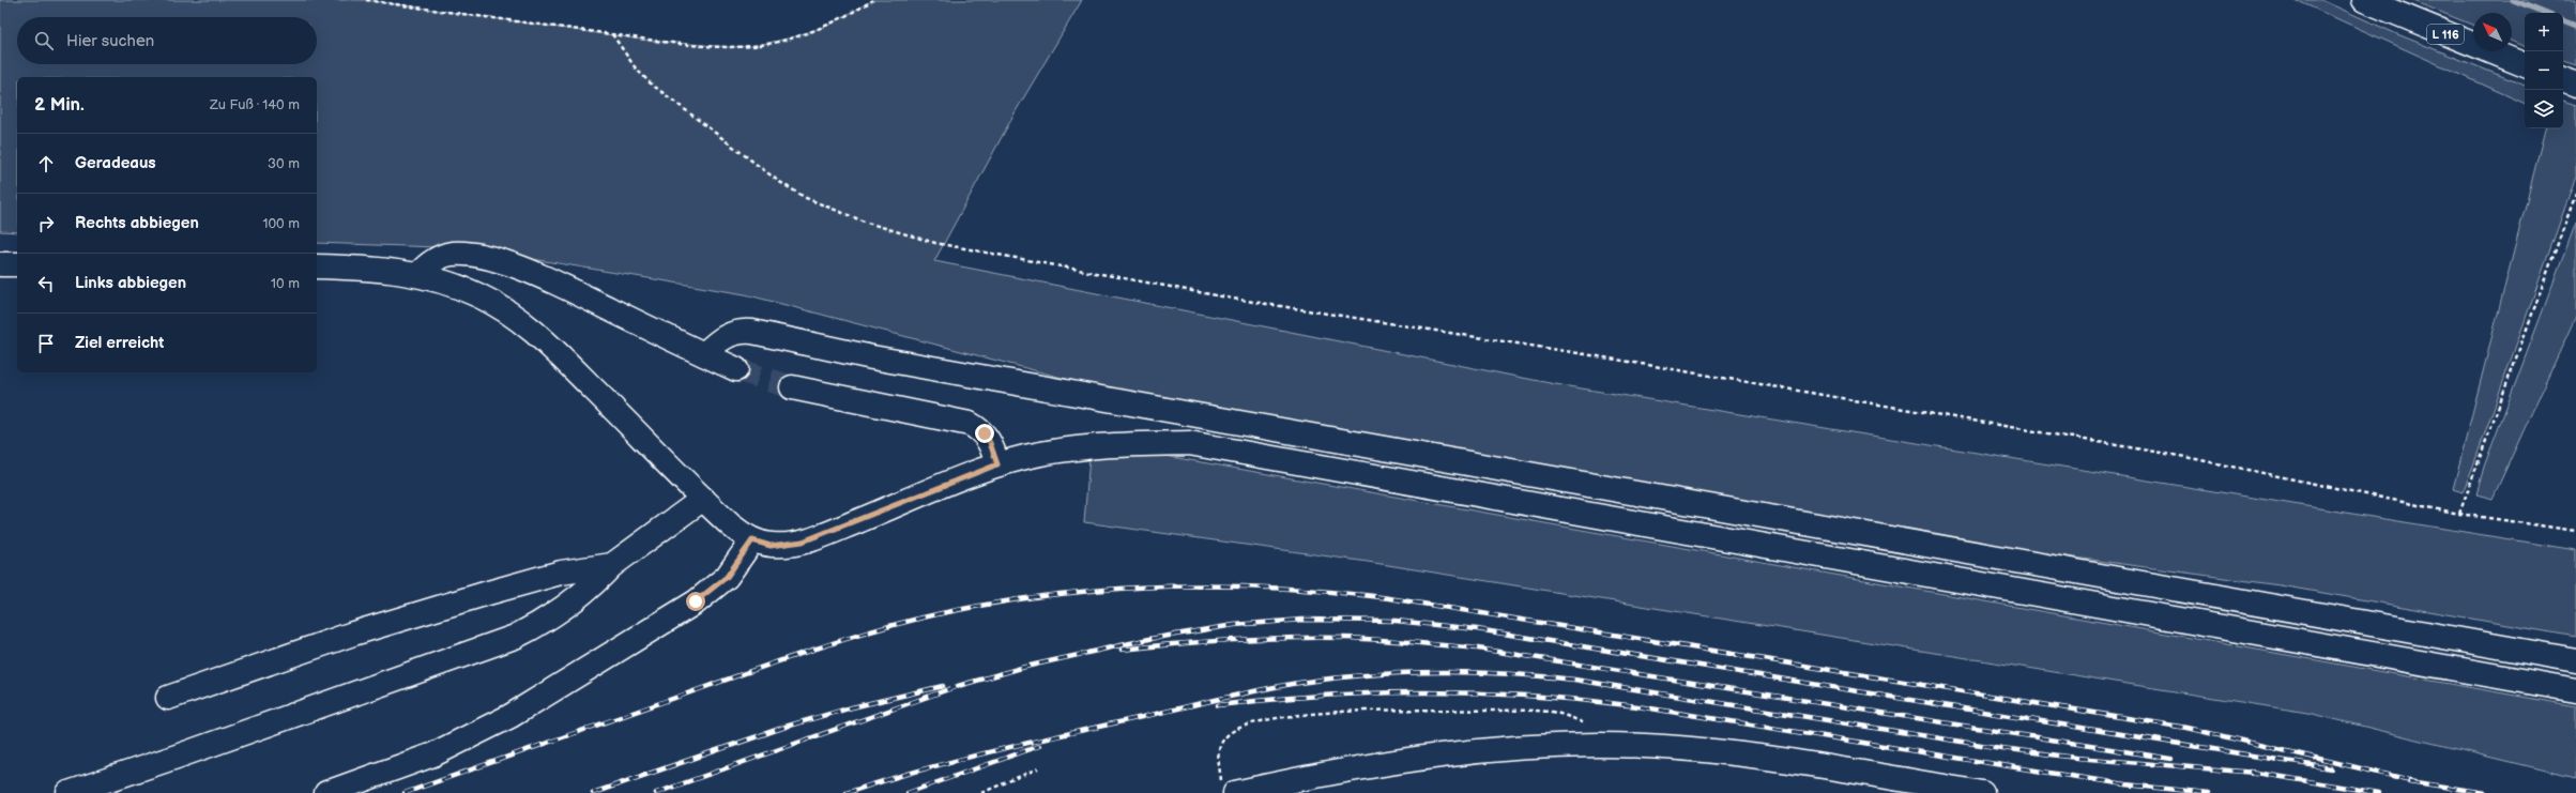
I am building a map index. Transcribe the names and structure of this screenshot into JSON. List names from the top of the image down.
{
  "streets": {
    "main road": ["L 116"]
  },
  "north": "top left",
  "page": {
    "map_buttons": ["+", "−"],
    "search": "Hier suchen",
    "heading": ["2 Min.", "Zu Fuß · 140 m"],
    "list": [
      ["Geradeaus", "30 m"],
      ["Rechts abbiegen", "100 m"],
      ["Links abbiegen", "10 m"],
      "Ziel erreicht"
    ]
  }
}
